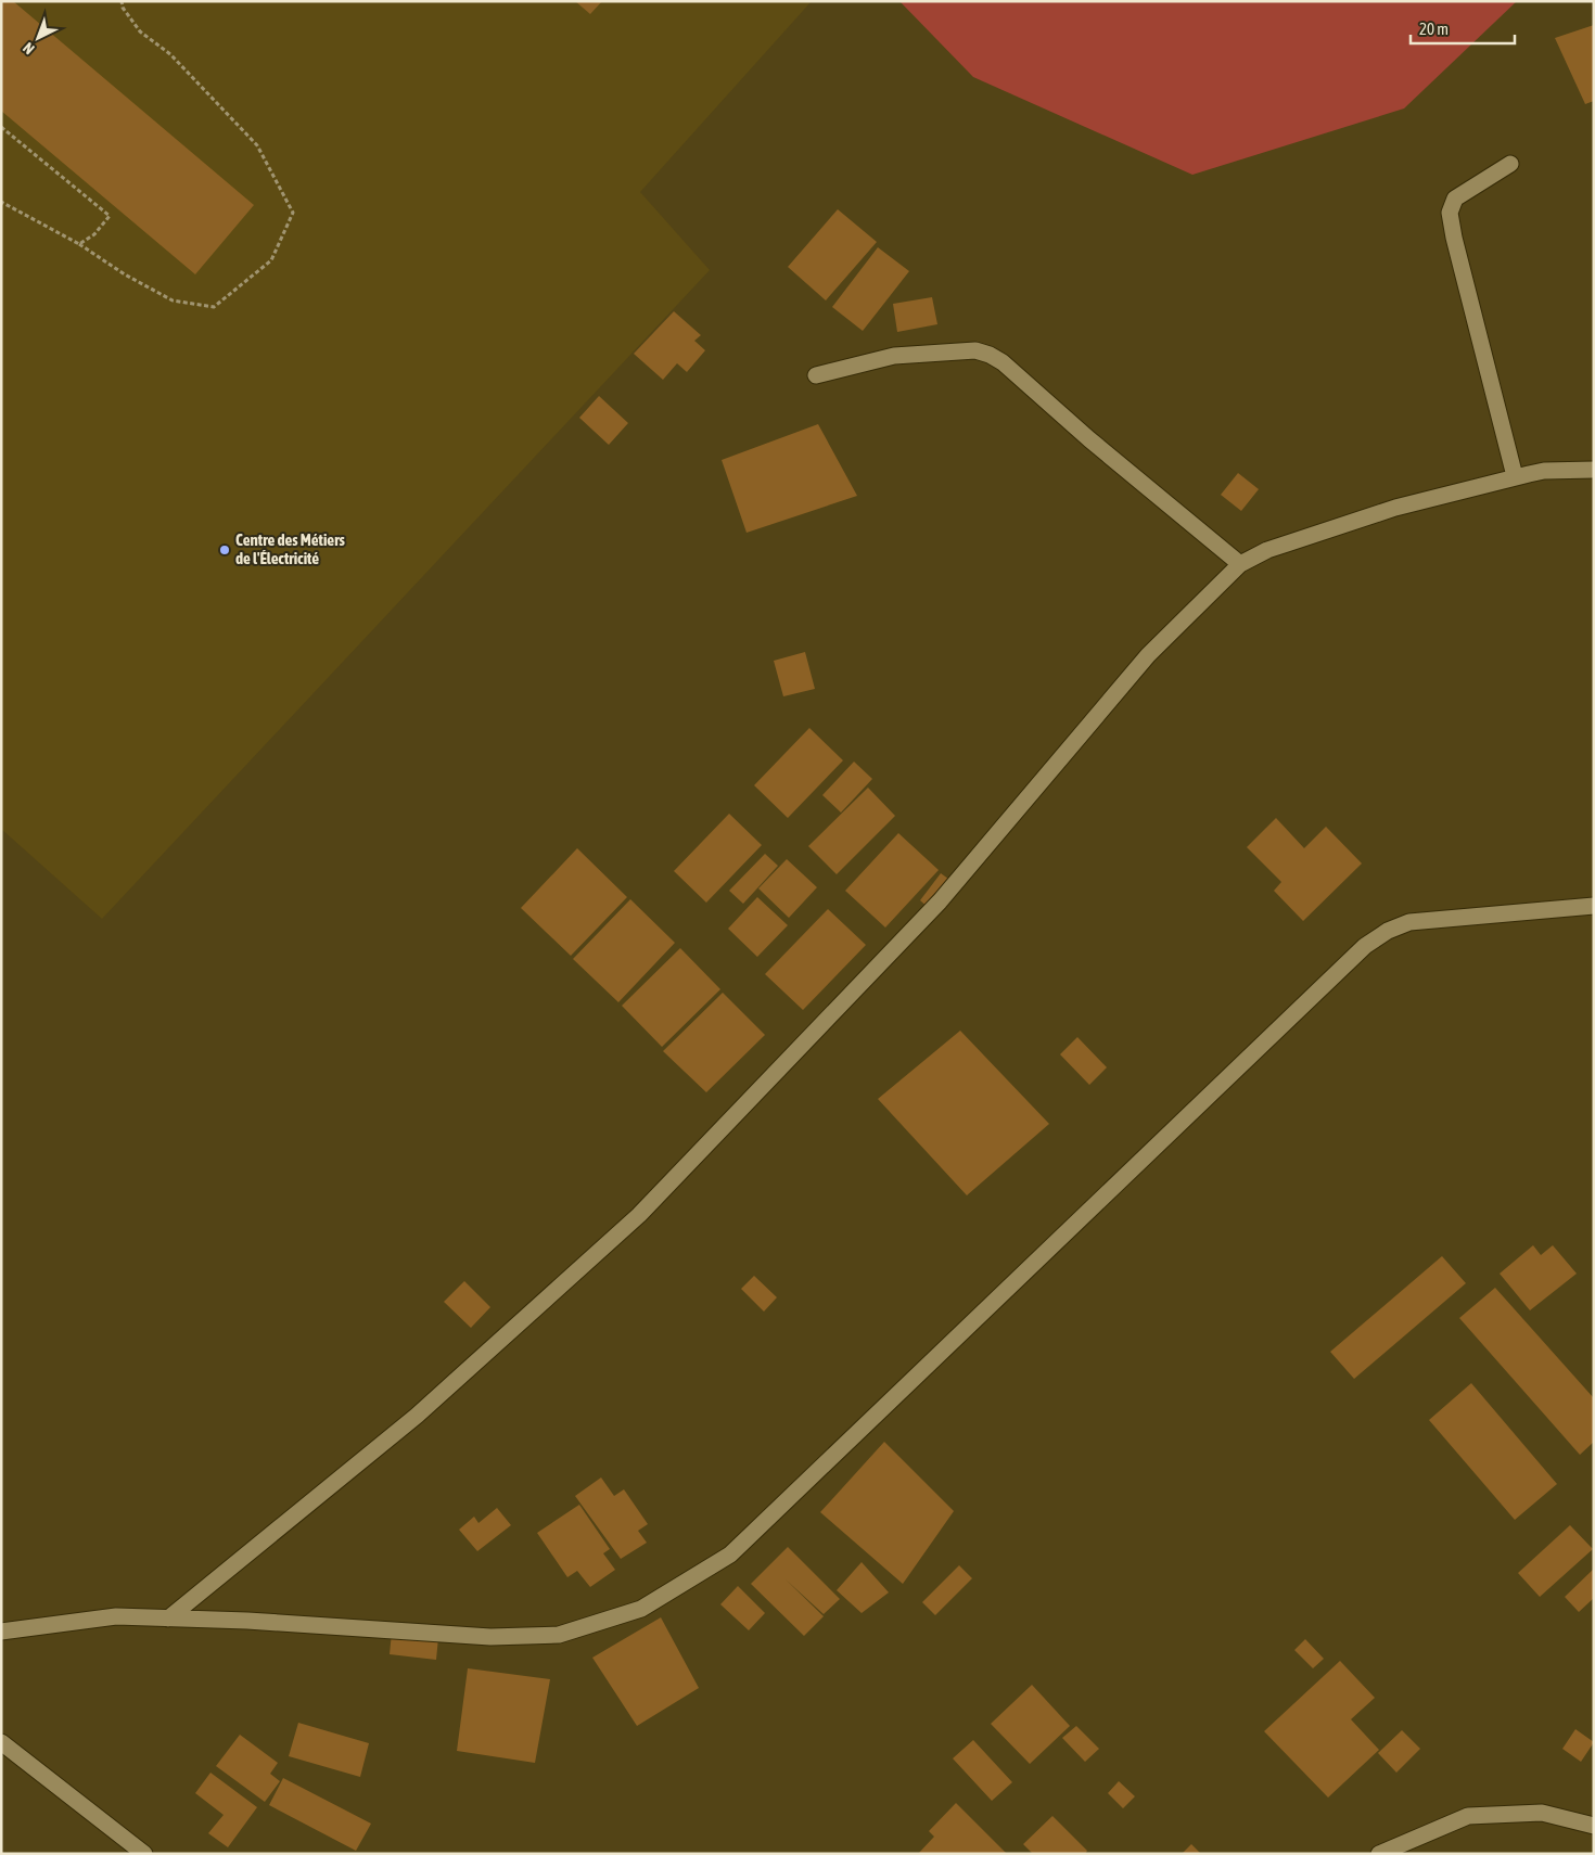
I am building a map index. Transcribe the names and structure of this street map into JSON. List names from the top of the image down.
{
  "places": ["Centre des Métiers de l'Électricité"],
  "scale_bar": "20 m",
  "north": "bottom left"
}
